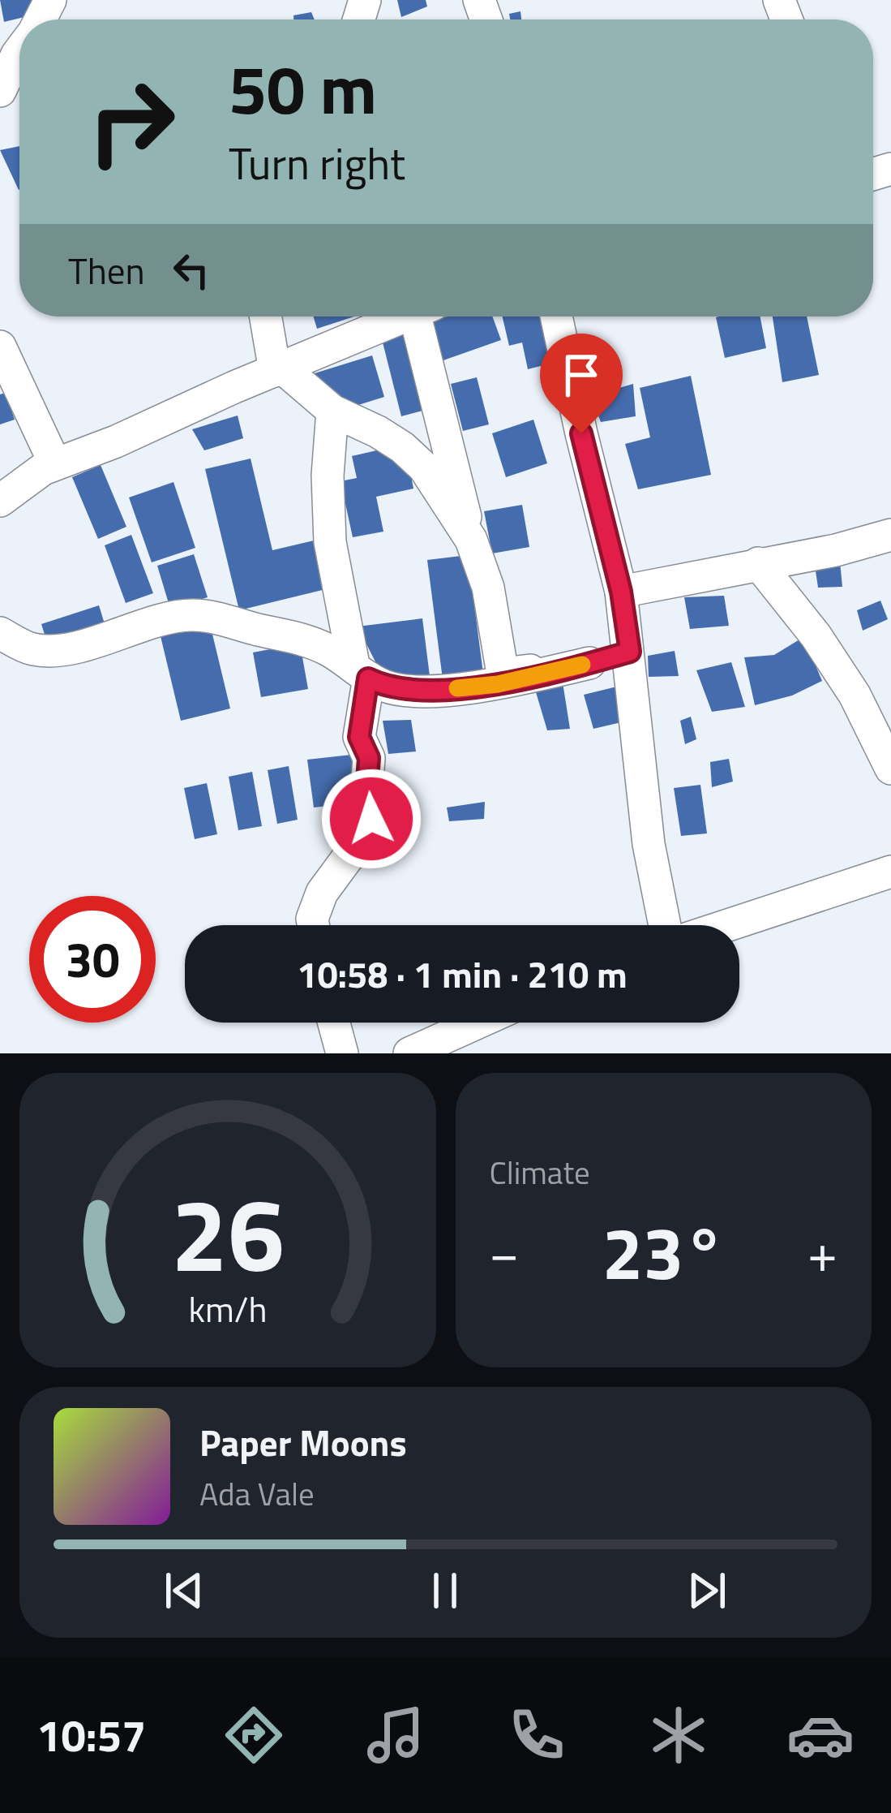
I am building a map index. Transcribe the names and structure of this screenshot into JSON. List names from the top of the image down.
{
  "page": {
    "turn": ["50 m", "Turn right"],
    "then": "Then",
    "limit": "30",
    "trip": "10:58 · 1 min · 210 m",
    "tile": "Climate",
    "heat": ["−", "23°", "+"],
    "song": ["Paper Moons", "Ada Vale"],
    "tabs": "10:57",
    "gauge": ["26", "km/h"]
  }
}
